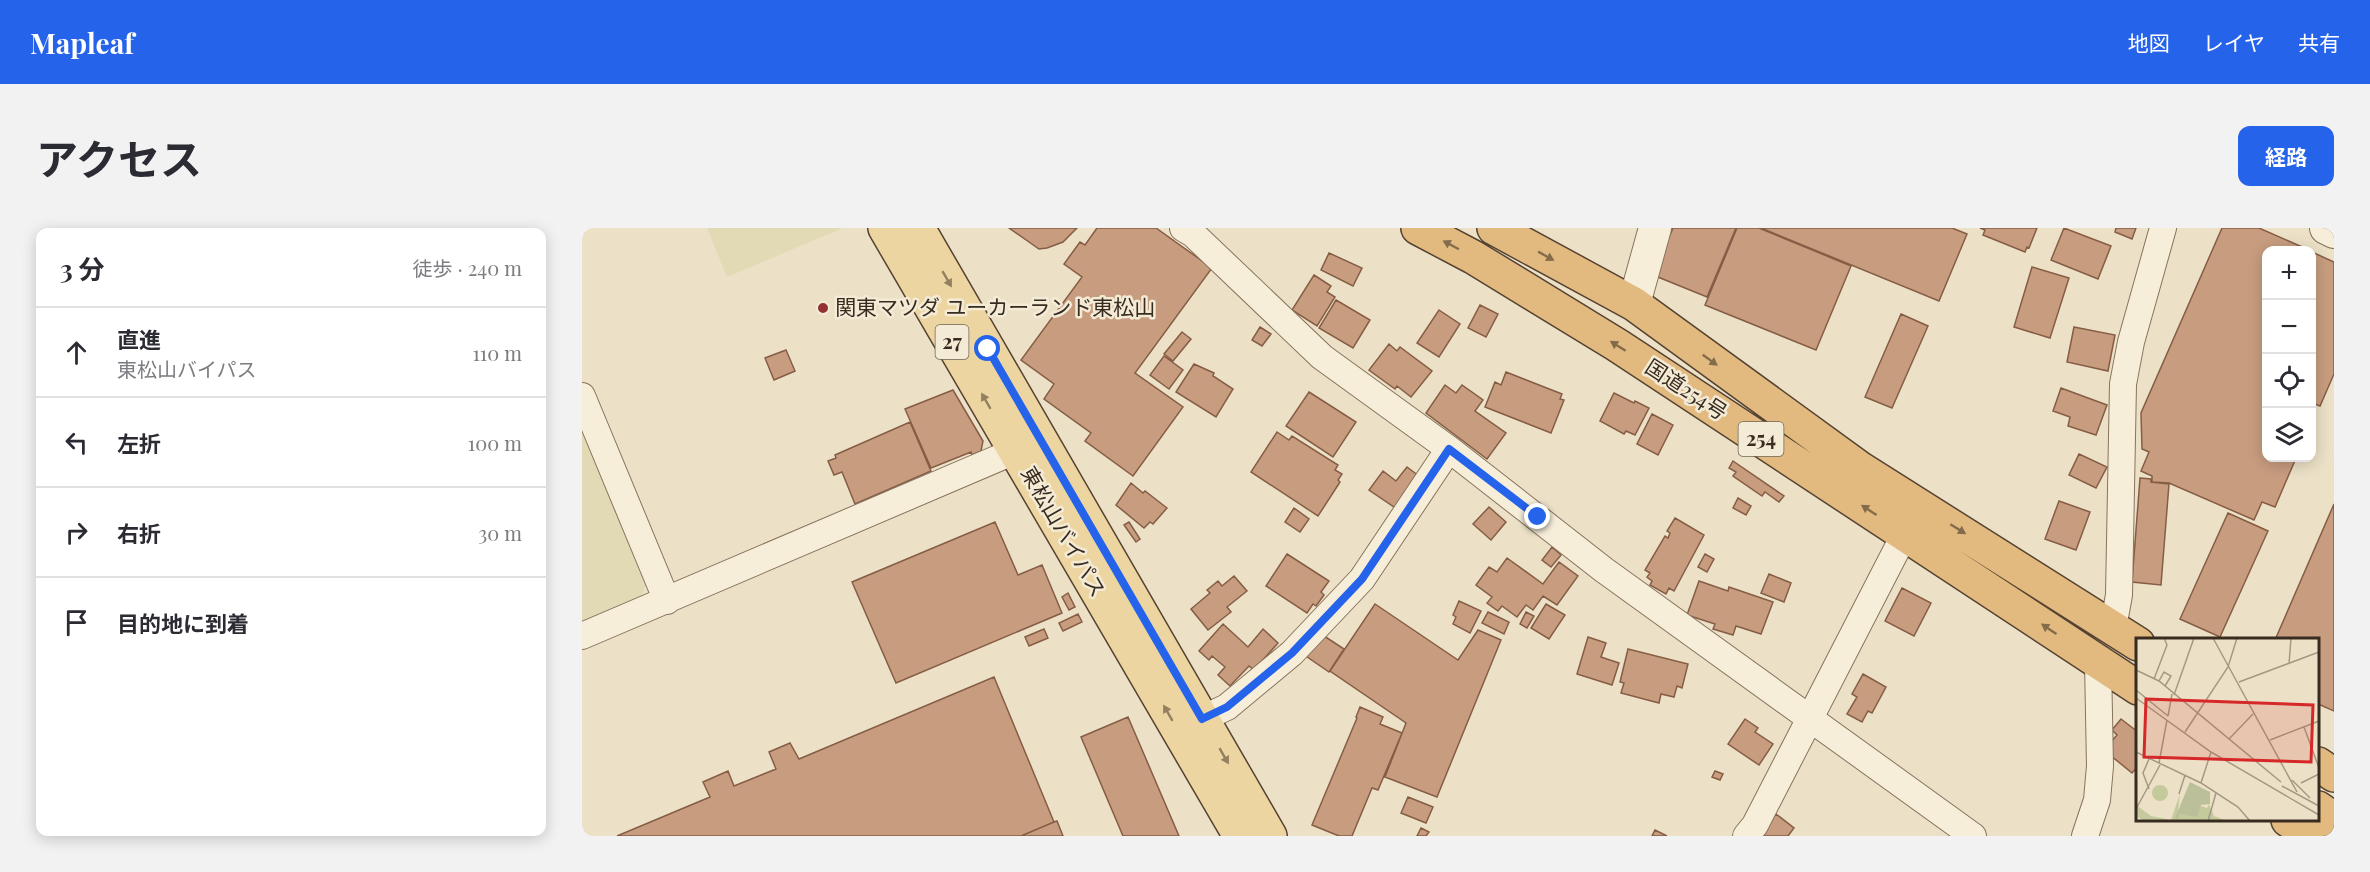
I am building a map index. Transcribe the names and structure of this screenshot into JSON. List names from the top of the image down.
{
  "streets": {
    "highway": ["国道254号", "254"],
    "main road": ["27", "東松山バイパス"]
  },
  "crossings": [
    ["国道254号", "254"]
  ],
  "places": ["関東マツダ ユーカーランド東松山"],
  "page": {
    "header": "Mapleaf",
    "nav": ["地図", "レイヤ", "共有"],
    "title": "アクセス",
    "buttons": "経路",
    "heading": ["3 分", "徒歩 · 240 m"],
    "map_buttons": ["+", "−"],
    "list": [
      ["直進", "東松山バイパス", "110 m"],
      ["左折", "100 m"],
      ["右折", "30 m"],
      "目的地に到着"
    ]
  }
}
